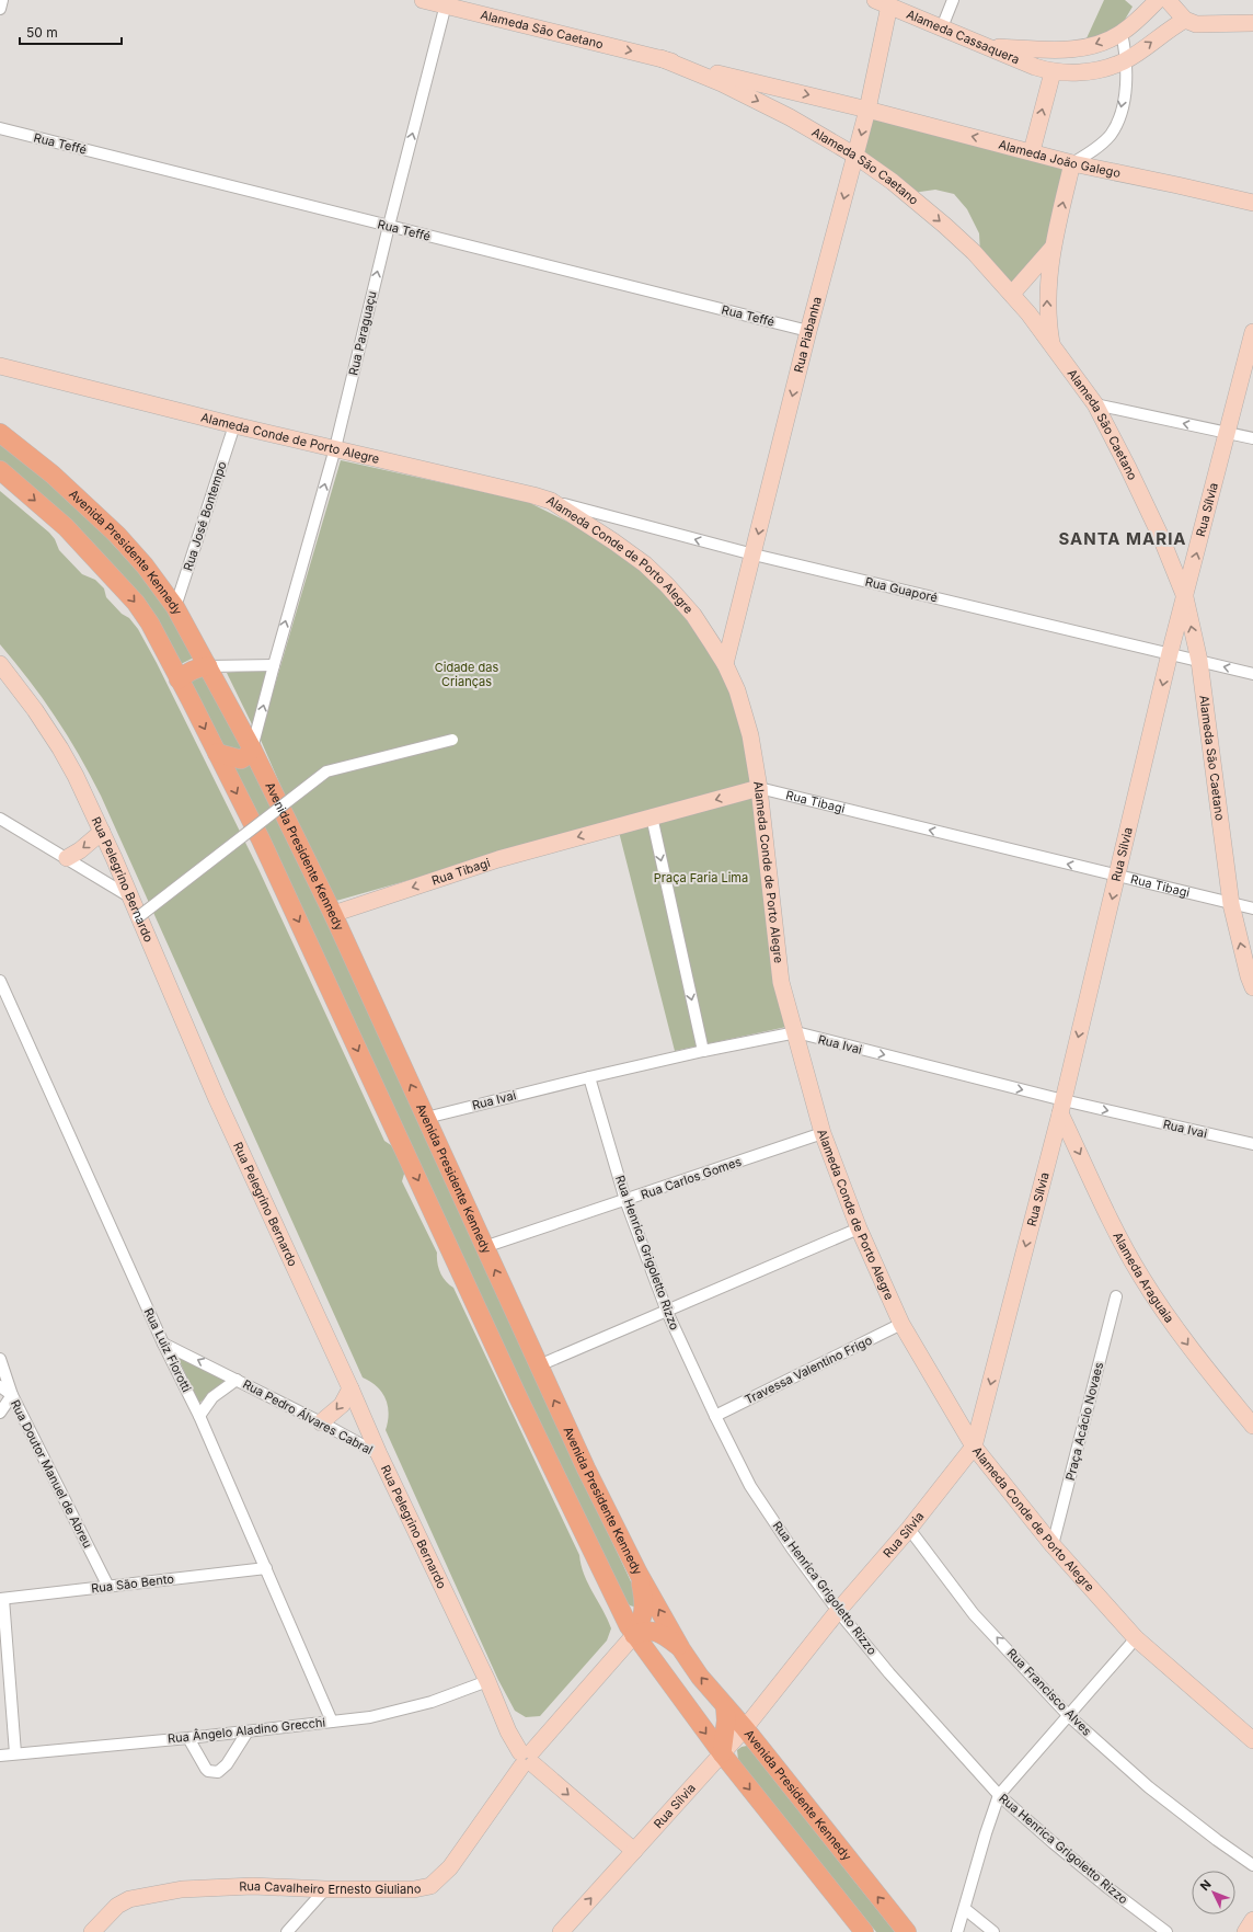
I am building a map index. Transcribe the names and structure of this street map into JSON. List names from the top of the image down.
{
  "streets": {
    "main road": ["Avenida Presidente Kennedy"],
    "street": [
      "Alameda São Caetano",
      "Alameda Cassaquera",
      "Rua Teffé",
      "Alameda João Galego",
      "Rua Paraguaçu",
      "Rua Piabanha",
      "Alameda Conde de Porto Alegre",
      "Rua Sílvia",
      "Rua José Bontempo",
      "Rua Guaporé",
      "Rua Tibagi",
      "Rua Pelegrino Bernardo",
      "Rua Ivai",
      "Rua Carlos Gomes",
      "Rua Henrica Grigoletto Rizzo",
      "Alameda Araguaia",
      "Rua Luiz Fiorotti",
      "Travessa Valentino Frigo",
      "Rua Pedro Álvares Cabral",
      "Praça Acácio Novaes",
      "Rua Doutor Manuel de Abreu",
      "Rua São Bento",
      "Rua Francisco Alves",
      "Rua Ângelo Aladino Grecchi",
      "Rua Cavalheiro Ernesto Giuliano"
    ]
  },
  "crossings": [
    ["Alameda São Caetano", "Alameda João Galego"],
    ["Alameda São Caetano", "Rua Paraguaçu"],
    ["Alameda São Caetano", "Rua Piabanha"],
    ["Alameda São Caetano", "Rua Sílvia"],
    ["Alameda São Caetano", "Rua Guaporé"],
    ["Alameda São Caetano", "Rua Tibagi"],
    ["Alameda Cassaquera", "Rua Piabanha"],
    ["Rua Teffé", "Rua Paraguaçu"],
    ["Rua Teffé", "Rua Piabanha"],
    ["Alameda João Galego", "Rua Piabanha"],
    ["Rua Paraguaçu", "Alameda Conde de Porto Alegre"],
    ["Rua Paraguaçu", "Avenida Presidente Kennedy"],
    ["Rua Piabanha", "Alameda Conde de Porto Alegre"],
    ["Rua Piabanha", "Rua Guaporé"],
    ["Alameda Conde de Porto Alegre", "Rua Sílvia"],
    ["Alameda Conde de Porto Alegre", "Rua José Bontempo"],
    ["Alameda Conde de Porto Alegre", "Rua Guaporé"],
    ["Alameda Conde de Porto Alegre", "Rua Tibagi"],
    ["Alameda Conde de Porto Alegre", "Rua Ivai"],
    ["Alameda Conde de Porto Alegre", "Rua Carlos Gomes"],
    ["Alameda Conde de Porto Alegre", "Travessa Valentino Frigo"],
    ["Alameda Conde de Porto Alegre", "Praça Acácio Novaes"],
    ["Rua Sílvia", "Avenida Presidente Kennedy"],
    ["Rua Sílvia", "Rua Guaporé"],
    ["Rua Sílvia", "Rua Tibagi"],
    ["Rua Sílvia", "Rua Pelegrino Bernardo"],
    ["Rua Sílvia", "Rua Ivai"],
    ["Rua Sílvia", "Rua Henrica Grigoletto Rizzo"],
    ["Rua Sílvia", "Alameda Araguaia"],
    ["Rua Sílvia", "Rua Francisco Alves"],
    ["Rua José Bontempo", "Avenida Presidente Kennedy"],
    ["Avenida Presidente Kennedy", "Rua Tibagi"],
    ["Avenida Presidente Kennedy", "Rua Ivai"],
    ["Avenida Presidente Kennedy", "Rua Carlos Gomes"],
    ["Avenida Presidente Kennedy", "Rua Cavalheiro Ernesto Giuliano"],
    ["Rua Pelegrino Bernardo", "Rua Pedro Álvares Cabral"],
    ["Rua Pelegrino Bernardo", "Rua Ângelo Aladino Grecchi"],
    ["Rua Pelegrino Bernardo", "Rua Cavalheiro Ernesto Giuliano"],
    ["Rua Ivai", "Rua Henrica Grigoletto Rizzo"],
    ["Rua Ivai", "Alameda Araguaia"],
    ["Rua Carlos Gomes", "Rua Henrica Grigoletto Rizzo"],
    ["Rua Henrica Grigoletto Rizzo", "Travessa Valentino Frigo"],
    ["Rua Luiz Fiorotti", "Rua Pedro Álvares Cabral"],
    ["Rua Luiz Fiorotti", "Rua São Bento"],
    ["Rua Luiz Fiorotti", "Rua Ângelo Aladino Grecchi"],
    ["Rua Doutor Manuel de Abreu", "Rua São Bento"]
  ],
  "one_way": [
    "Rua Paraguaçu",
    "Rua Piabanha",
    "Rua Guaporé",
    "Rua Tibagi",
    "Rua Ivai",
    "Alameda Araguaia",
    "Rua Francisco Alves"
  ],
  "districts": ["SANTA MARIA"],
  "parks": ["Cidade das Crianças", "Praça Faria Lima"],
  "scale_bar": "50 m",
  "north": "top left"
}
